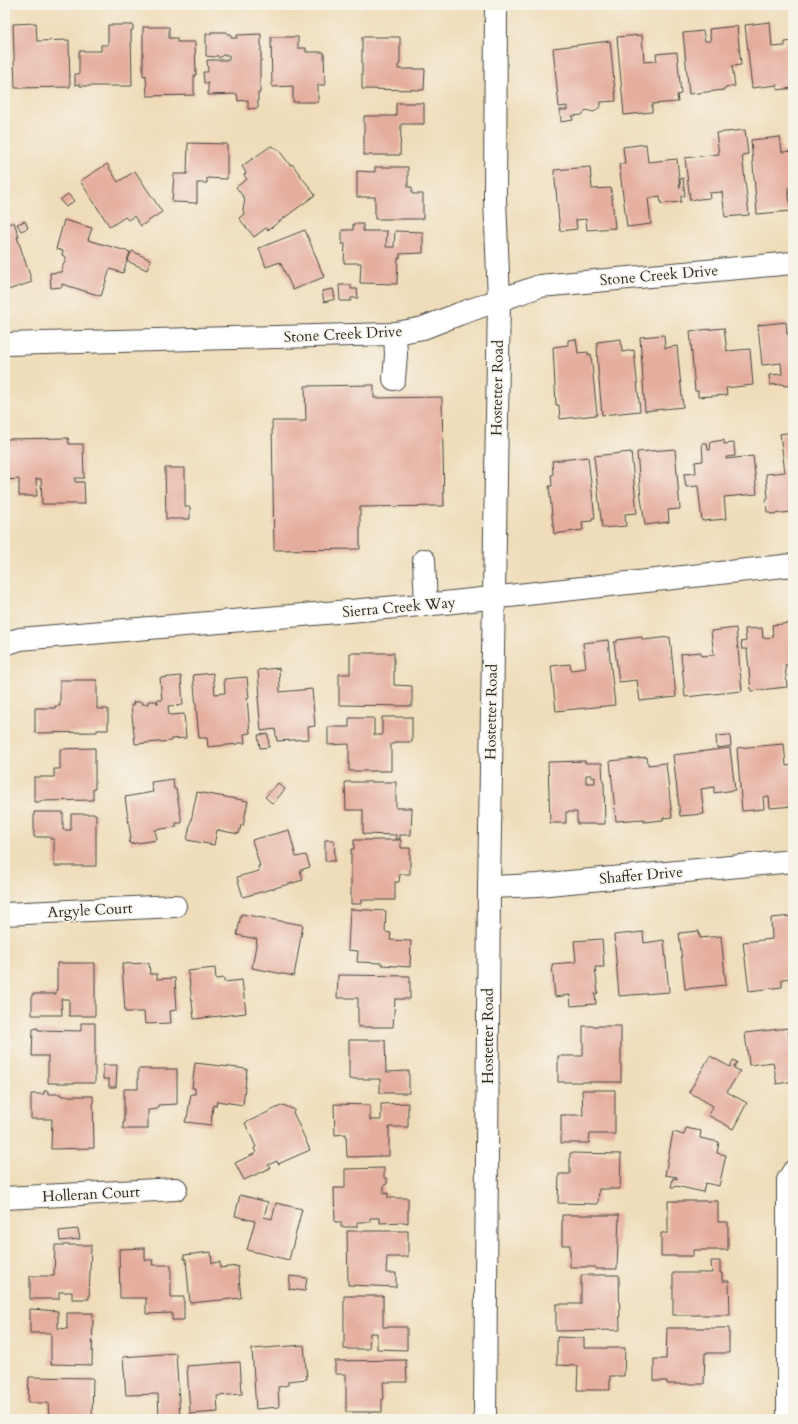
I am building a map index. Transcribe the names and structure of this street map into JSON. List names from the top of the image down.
{
  "streets": {
    "street": [
      "Stone Creek Drive",
      "Hostetter Road",
      "Sierra Creek Way",
      "Shaffer Drive",
      "Argyle Court",
      "Holleran Court"
    ]
  },
  "crossings": [
    ["Stone Creek Drive", "Hostetter Road"],
    ["Hostetter Road", "Sierra Creek Way"],
    ["Hostetter Road", "Shaffer Drive"]
  ]
}
